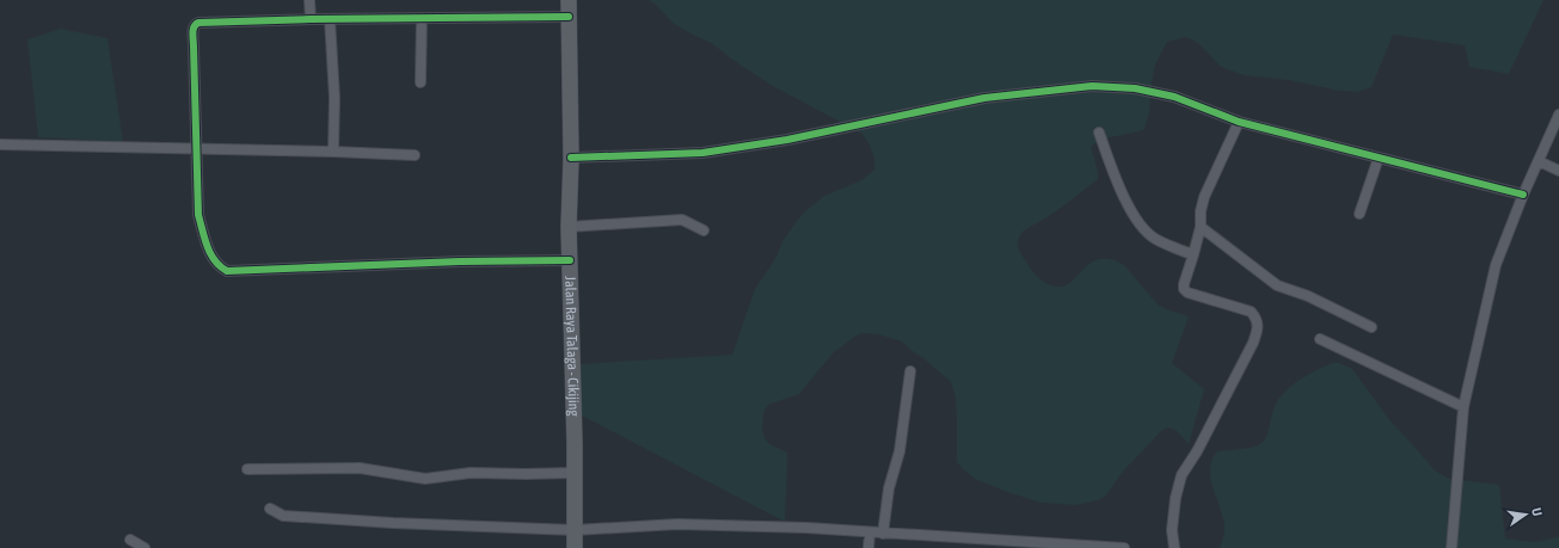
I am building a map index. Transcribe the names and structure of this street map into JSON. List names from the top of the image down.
{
  "streets": {
    "main road": ["Jalan Raya Talaga - Cikijing"]
  },
  "north": "right"
}
